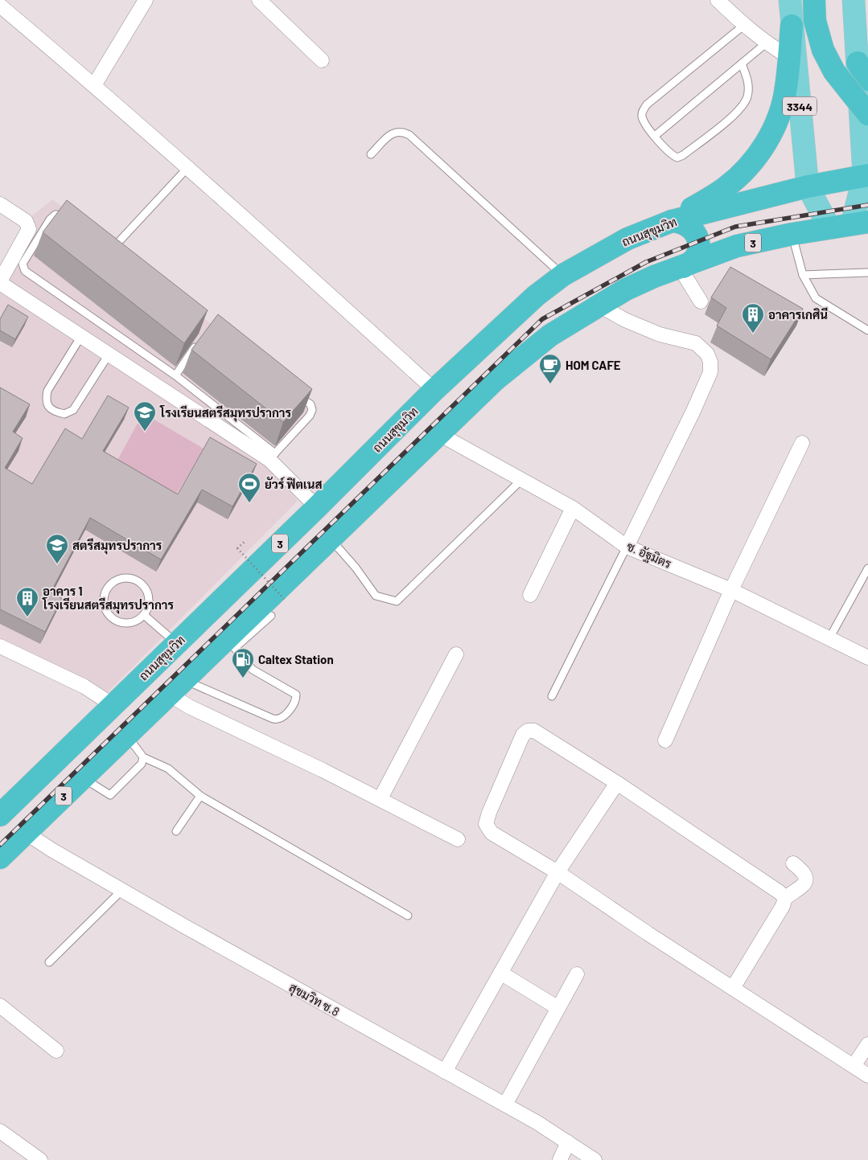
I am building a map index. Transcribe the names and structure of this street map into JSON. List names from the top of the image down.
{
  "streets": {
    "highway": ["ถนนสุขุมวิท", "3"],
    "main road": ["3344"],
    "street": ["ซ. อัฐมิตร", "สุขมวิท ซ.8"]
  },
  "crossings": [
    ["3344", "ถนนสุขุมวิท"],
    ["3344", "3"],
    ["3", "ซ. อัฐมิตร"],
    ["3", "สุขมวิท ซ.8"]
  ],
  "places": {
    "building": ["อาคารเกศินี", "อาคาร 1 โรงเรียนสตรีสมุทรปราการ"],
    "cafe": ["HOM CAFE"],
    "school or university": ["โรงเรียนสตรีสมุทรปราการ", "สตรีสมุทรปราการ"],
    "sports": ["ยัวร์ ฟิตเนส"],
    "fuel station": ["Caltex Station"]
  }
}
